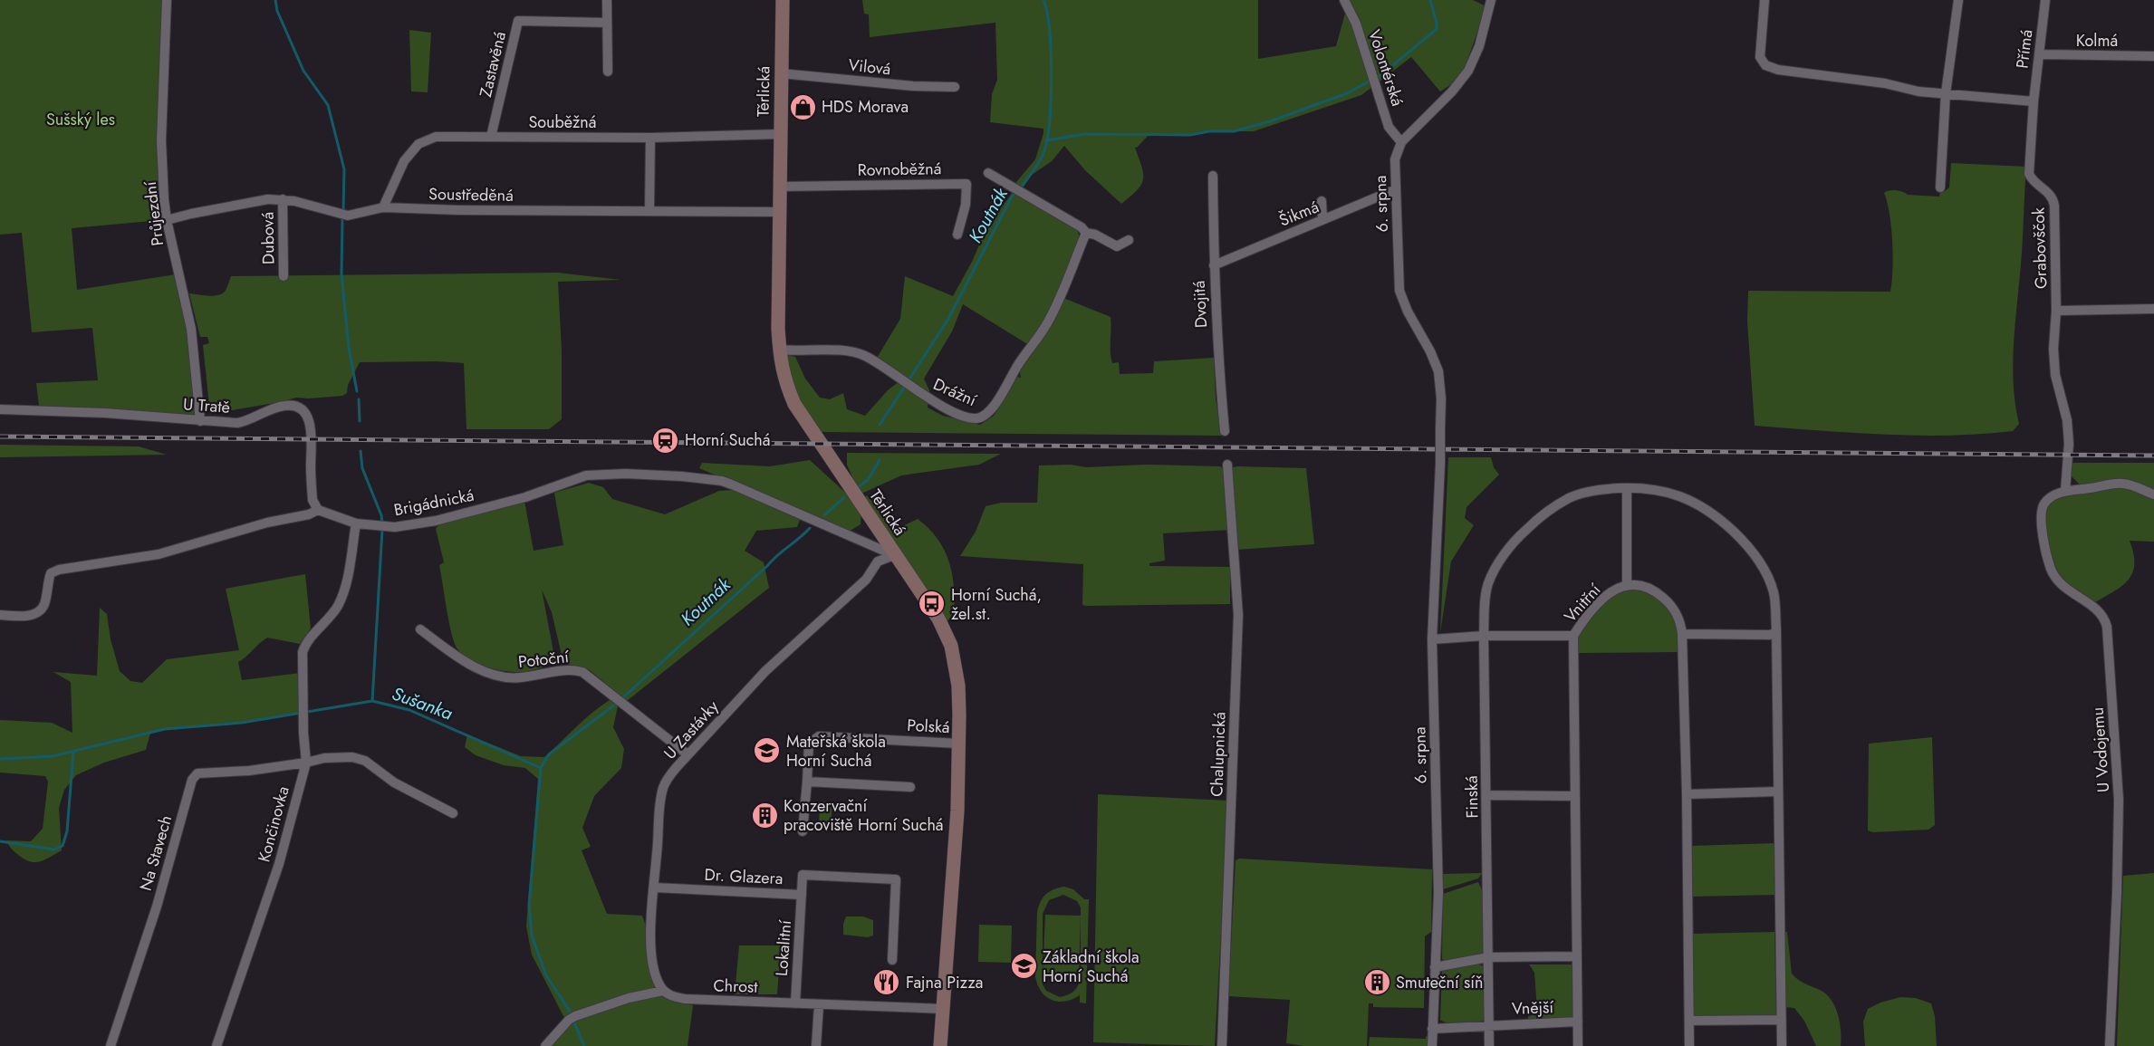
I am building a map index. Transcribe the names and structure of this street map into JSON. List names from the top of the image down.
{
  "streets": {
    "main road": ["Těrlická"],
    "street": [
      "Kolmá",
      "Přímá",
      "Zastavěná",
      "Vilová",
      "Volontérská",
      "Souběžná",
      "Rovnoběžná",
      "Soustředěná",
      "6. srpna",
      "Průjezdní",
      "Šikmá",
      "Dubová",
      "Grabovščok",
      "Dvojitá",
      "Drážní",
      "U Tratě",
      "Brigádnická",
      "Vnitřní",
      "Potoční",
      "Polská",
      "U Zastávky",
      "U Vodojemu",
      "Chalupnická",
      "Finská",
      "Končinovka",
      "Na Stavech",
      "Dr. Glazera",
      "Lokalitní",
      "Chrost",
      "Vnější"
    ]
  },
  "crossings": [
    ["Kolmá", "Přímá"],
    ["Přímá", "Grabovščok"],
    ["Zastavěná", "Souběžná"],
    ["Vilová", "Těrlická"],
    ["Volontérská", "6. srpna"],
    ["Těrlická", "Souběžná"],
    ["Těrlická", "Rovnoběžná"],
    ["Těrlická", "Soustředěná"],
    ["Těrlická", "Drážní"],
    ["Těrlická", "Brigádnická"],
    ["Těrlická", "Polská"],
    ["Těrlická", "U Zastávky"],
    ["Těrlická", "Chrost"],
    ["Souběžná", "Soustředěná"],
    ["Soustředěná", "Průjezdní"],
    ["Soustředěná", "Dubová"],
    ["6. srpna", "Šikmá"],
    ["6. srpna", "Vnější"],
    ["Průjezdní", "U Tratě"],
    ["Šikmá", "Dvojitá"],
    ["Grabovščok", "U Vodojemu"],
    ["U Tratě", "Brigádnická"],
    ["Brigádnická", "U Zastávky"],
    ["Brigádnická", "Končinovka"],
    ["Vnitřní", "Vnější"],
    ["Potoční", "U Zastávky"],
    ["U Zastávky", "Dr. Glazera"],
    ["U Zastávky", "Chrost"],
    ["Finská", "Vnější"],
    ["Končinovka", "Na Stavech"],
    ["Dr. Glazera", "Lokalitní"],
    ["Lokalitní", "Chrost"]
  ],
  "water": ["Koutnák", "Sušanka"],
  "parks": ["Sušský les"],
  "places": {
    "shop": ["HDS Morava"],
    "station": ["Horní Suchá"],
    "bus stop": ["Horní Suchá, žel.st."],
    "school or university": ["Mateřská škola Horní Suchá", "Základní škola Horní Suchá"],
    "building": ["Konzervační pracoviště Horní Suchá", "Smuteční síň"],
    "restaurant": ["Fajna Pizza"]
  }
}
